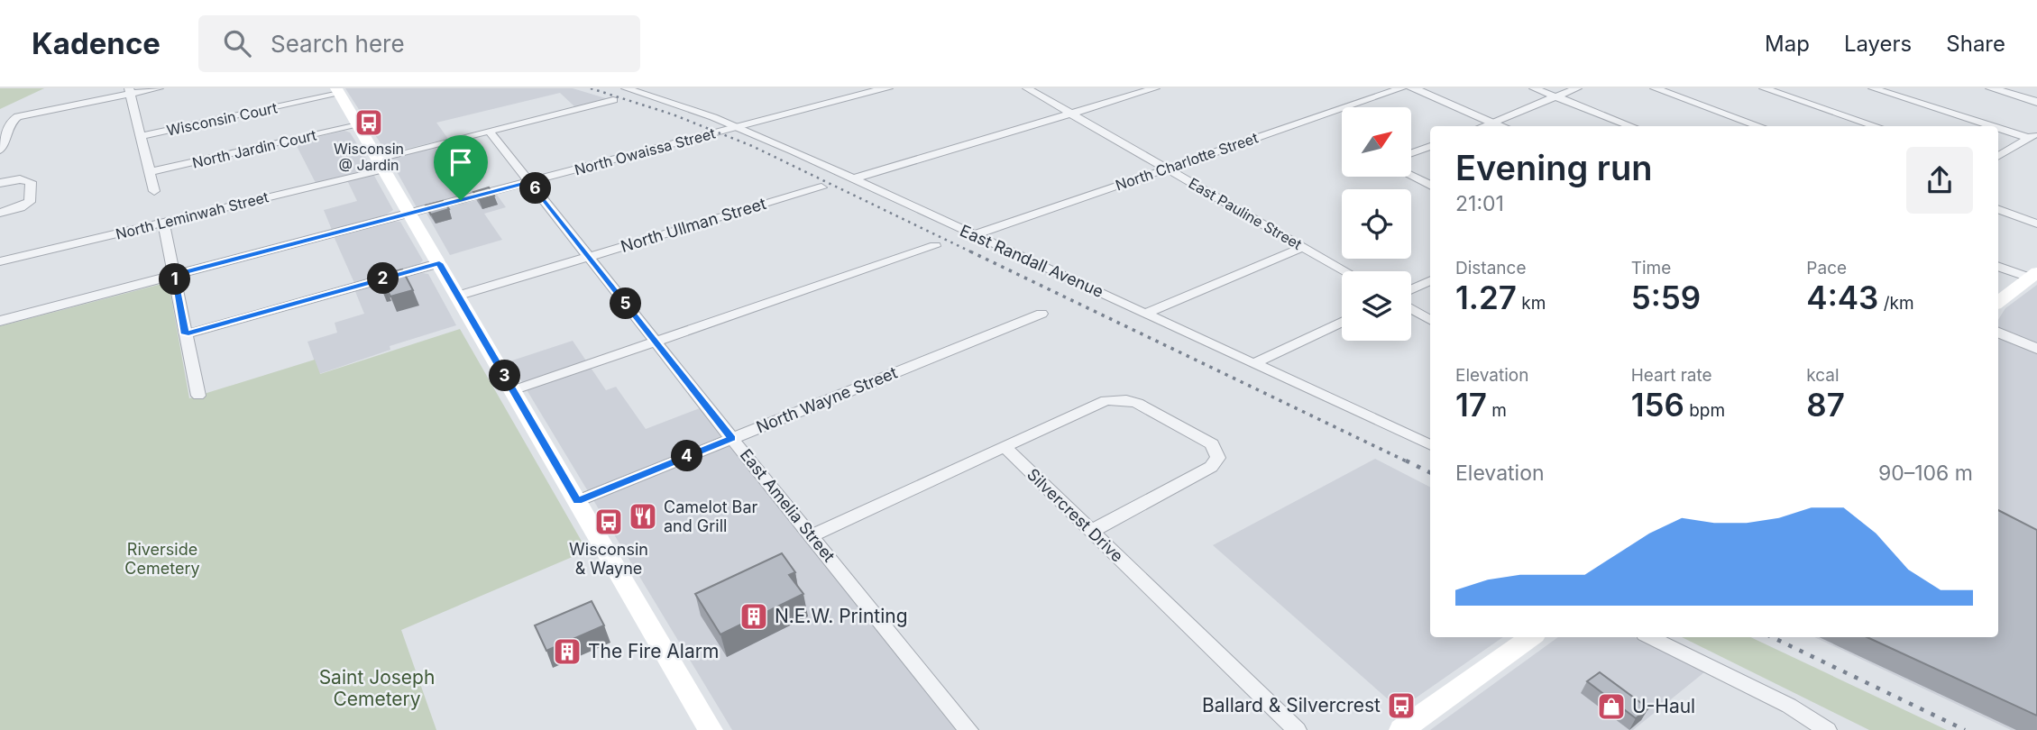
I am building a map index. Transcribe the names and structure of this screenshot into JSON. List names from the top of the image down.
{
  "streets": {
    "street": [
      "Wisconsin Court",
      "North Jardin Court",
      "North Owaissa Street",
      "North Charlotte Street",
      "East Pauline Street",
      "North Leminwah Street",
      "North Ullman Street",
      "East Randall Avenue",
      "North Wayne Street",
      "East Amelia Street",
      "Silvercrest Drive"
    ]
  },
  "crossings": [
    ["North Owaissa Street", "East Randall Avenue"],
    ["North Owaissa Street", "East Amelia Street"],
    ["North Charlotte Street", "East Pauline Street"],
    ["North Charlotte Street", "East Randall Avenue"],
    ["North Leminwah Street", "East Amelia Street"],
    ["North Ullman Street", "East Amelia Street"],
    ["North Wayne Street", "East Amelia Street"]
  ],
  "parks": ["Riverside Cemetery", "Saint Joseph Cemetery"],
  "places": {
    "bus stop": ["Wisconsin @ Jardin", "Wisconsin & Wayne", "Ballard & Silvercrest"],
    "restaurant": ["Camelot Bar and Grill"],
    "building": ["N.E.W. Printing", "The Fire Alarm"],
    "shop": ["U-Haul"]
  },
  "north": "top right",
  "page": {
    "header": "Kadence",
    "search": "Search here",
    "nav": ["Map", "Layers", "Share"],
    "heading": ["Evening run", "21:01"],
    "pins": [
      "6",
      "2",
      "1",
      "5",
      "3",
      "4"
    ],
    "stats": [
      ["Distance", "1.27 km"],
      ["Time", "5:59"],
      ["Pace", "4:43 /km"],
      ["Elevation", "17 m"],
      ["Heart rate", "156 bpm"],
      ["kcal", "87"]
    ],
    "chart": ["Elevation", "90–106 m"]
  }
}
